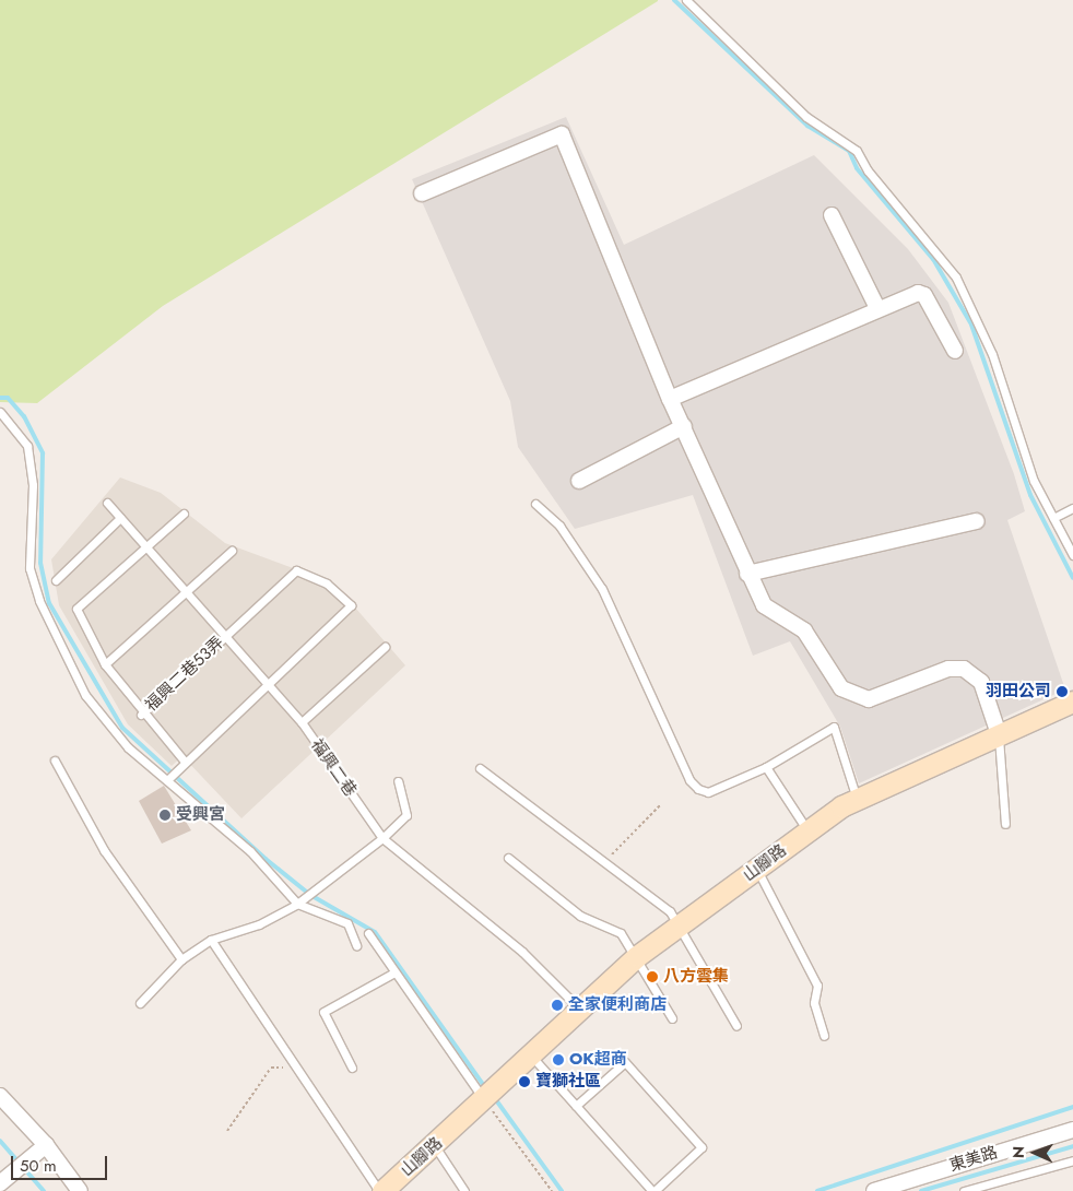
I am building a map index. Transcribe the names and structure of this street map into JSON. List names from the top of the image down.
{
  "streets": {
    "main road": ["山腳路"],
    "street": ["東美路"],
    "lane": ["福興二巷53弄", "福興二巷"]
  },
  "crossings": [
    ["福興二巷53弄", "福興二巷"],
    ["福興二巷", "山腳路"]
  ],
  "places": [
    "羽田公司",
    "受興宮",
    "八方雲集",
    "全家便利商店",
    "OK超商",
    "寶獅社區"
  ],
  "scale_bar": "50 m",
  "north": "left"
}
